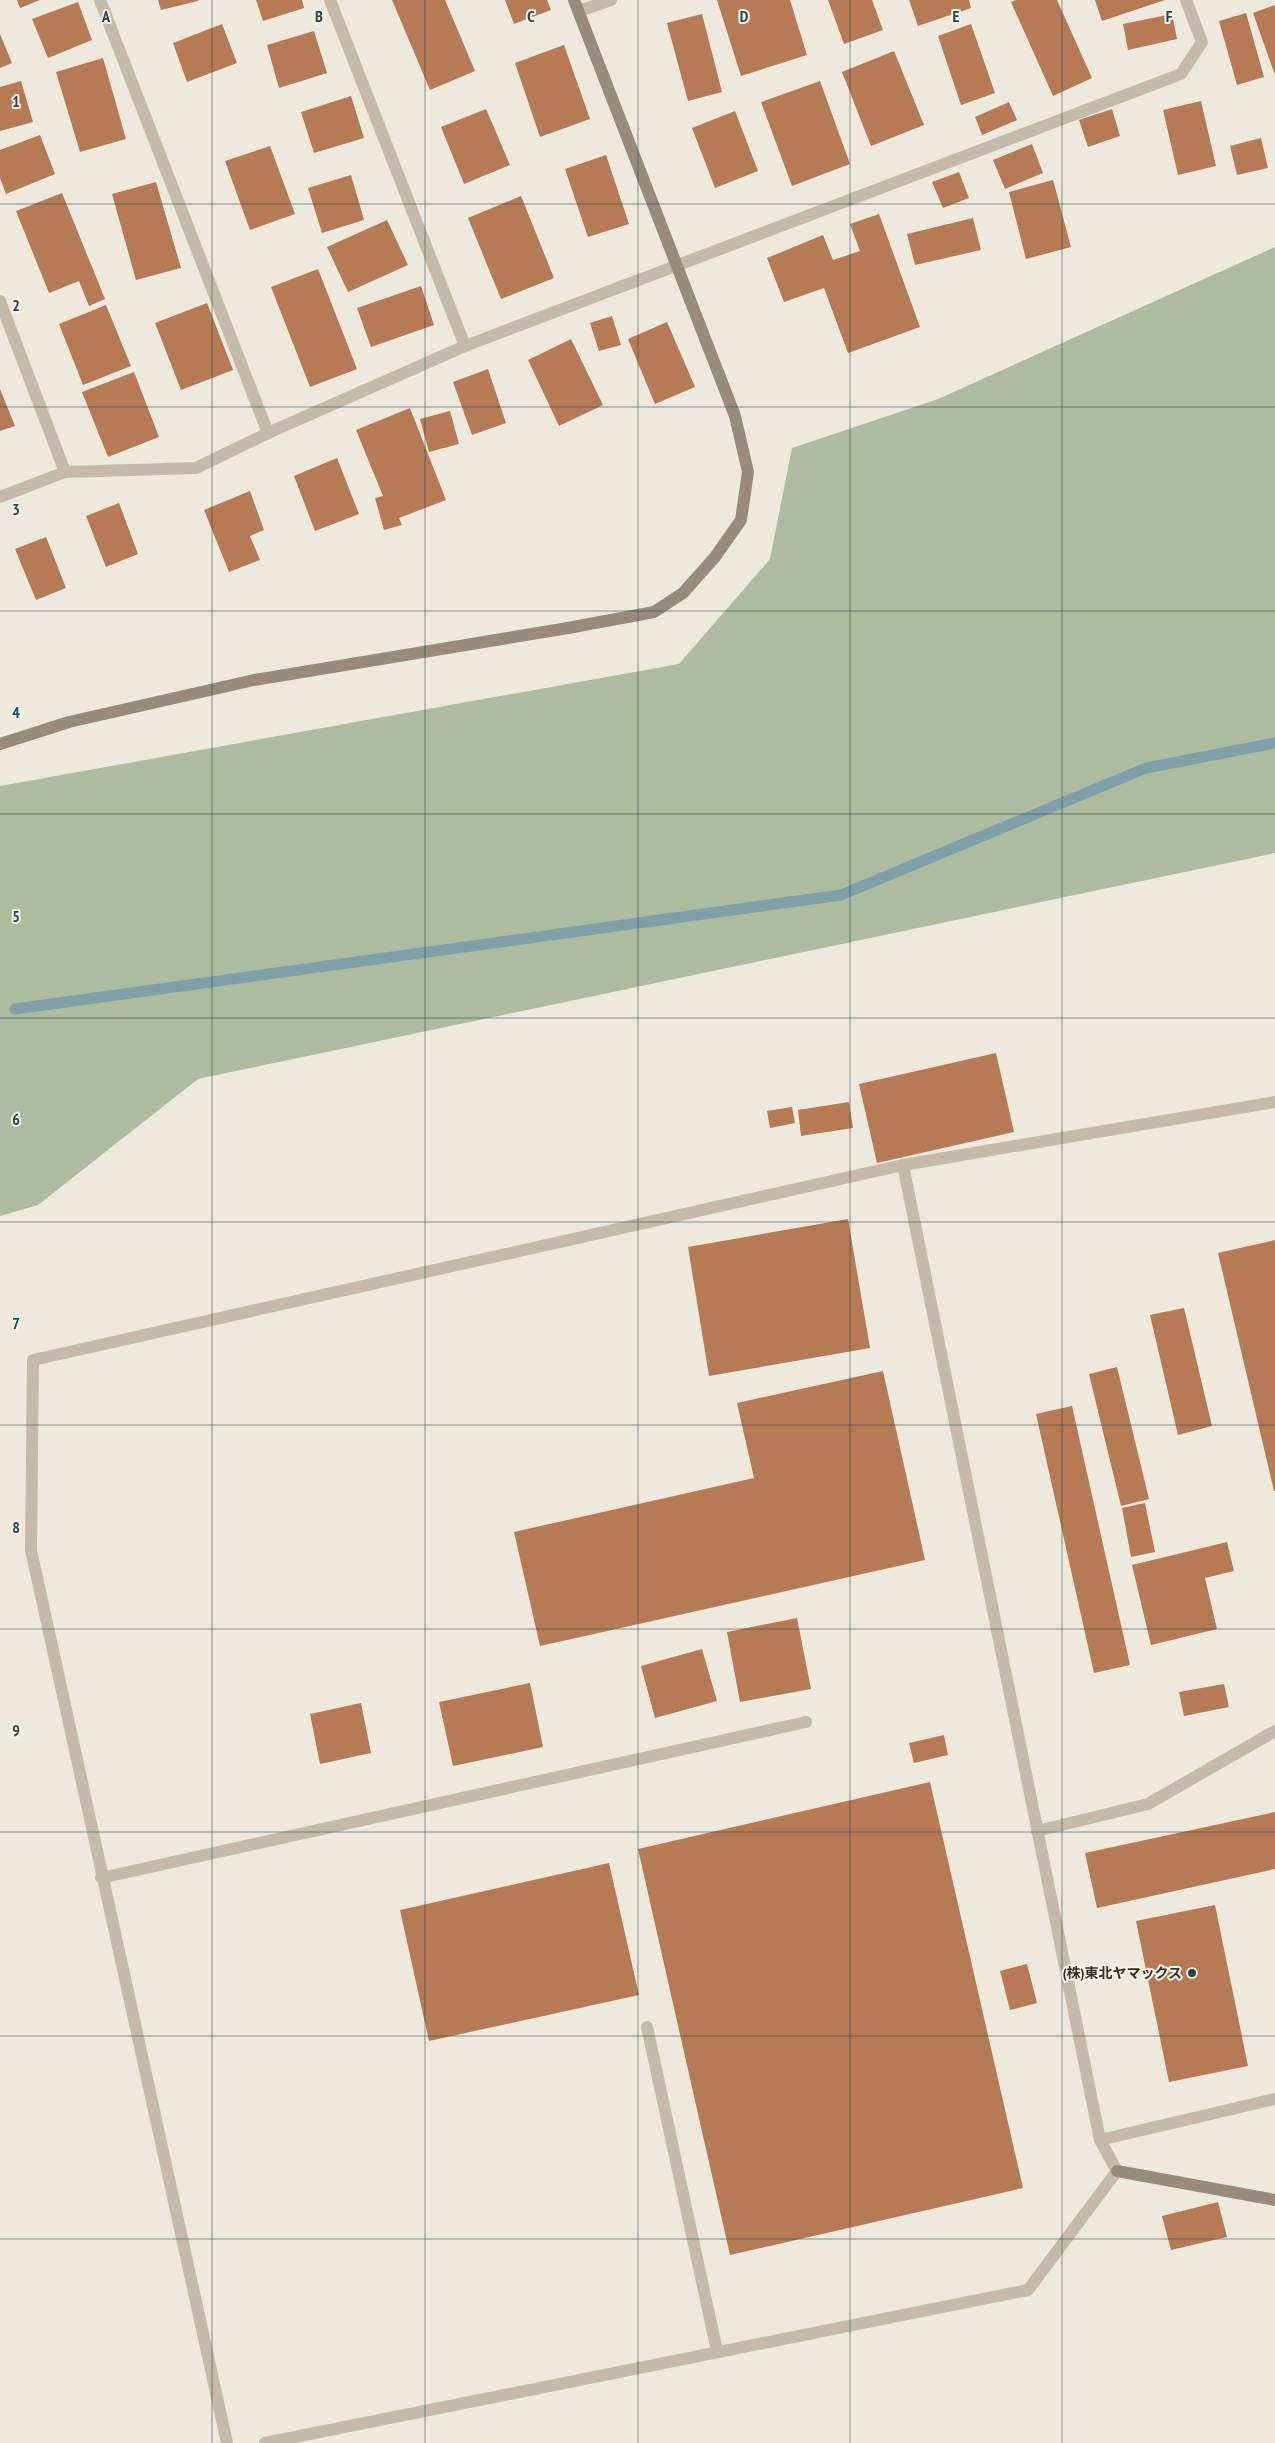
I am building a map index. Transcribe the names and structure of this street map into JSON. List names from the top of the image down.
{
  "places": ["(株)東北ヤマックス"],
  "grid": {
    "columns": [
      "A",
      "B",
      "C",
      "D",
      "E",
      "F"
    ],
    "rows": [
      "1",
      "2",
      "3",
      "4",
      "5",
      "6",
      "7",
      "8",
      "9"
    ]
  }
}
